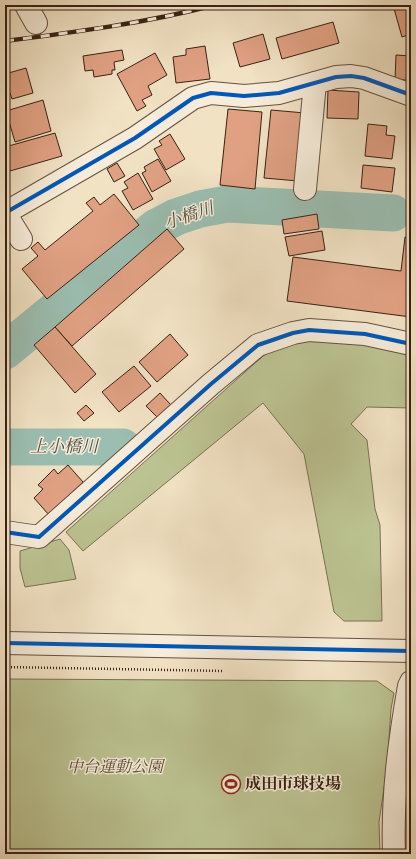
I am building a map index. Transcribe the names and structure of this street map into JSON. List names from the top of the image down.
{
  "water": ["小橋川", "上小橋川"],
  "parks": ["中台運動公園"],
  "places": {
    "sports": ["成田市球技場"]
  }
}
